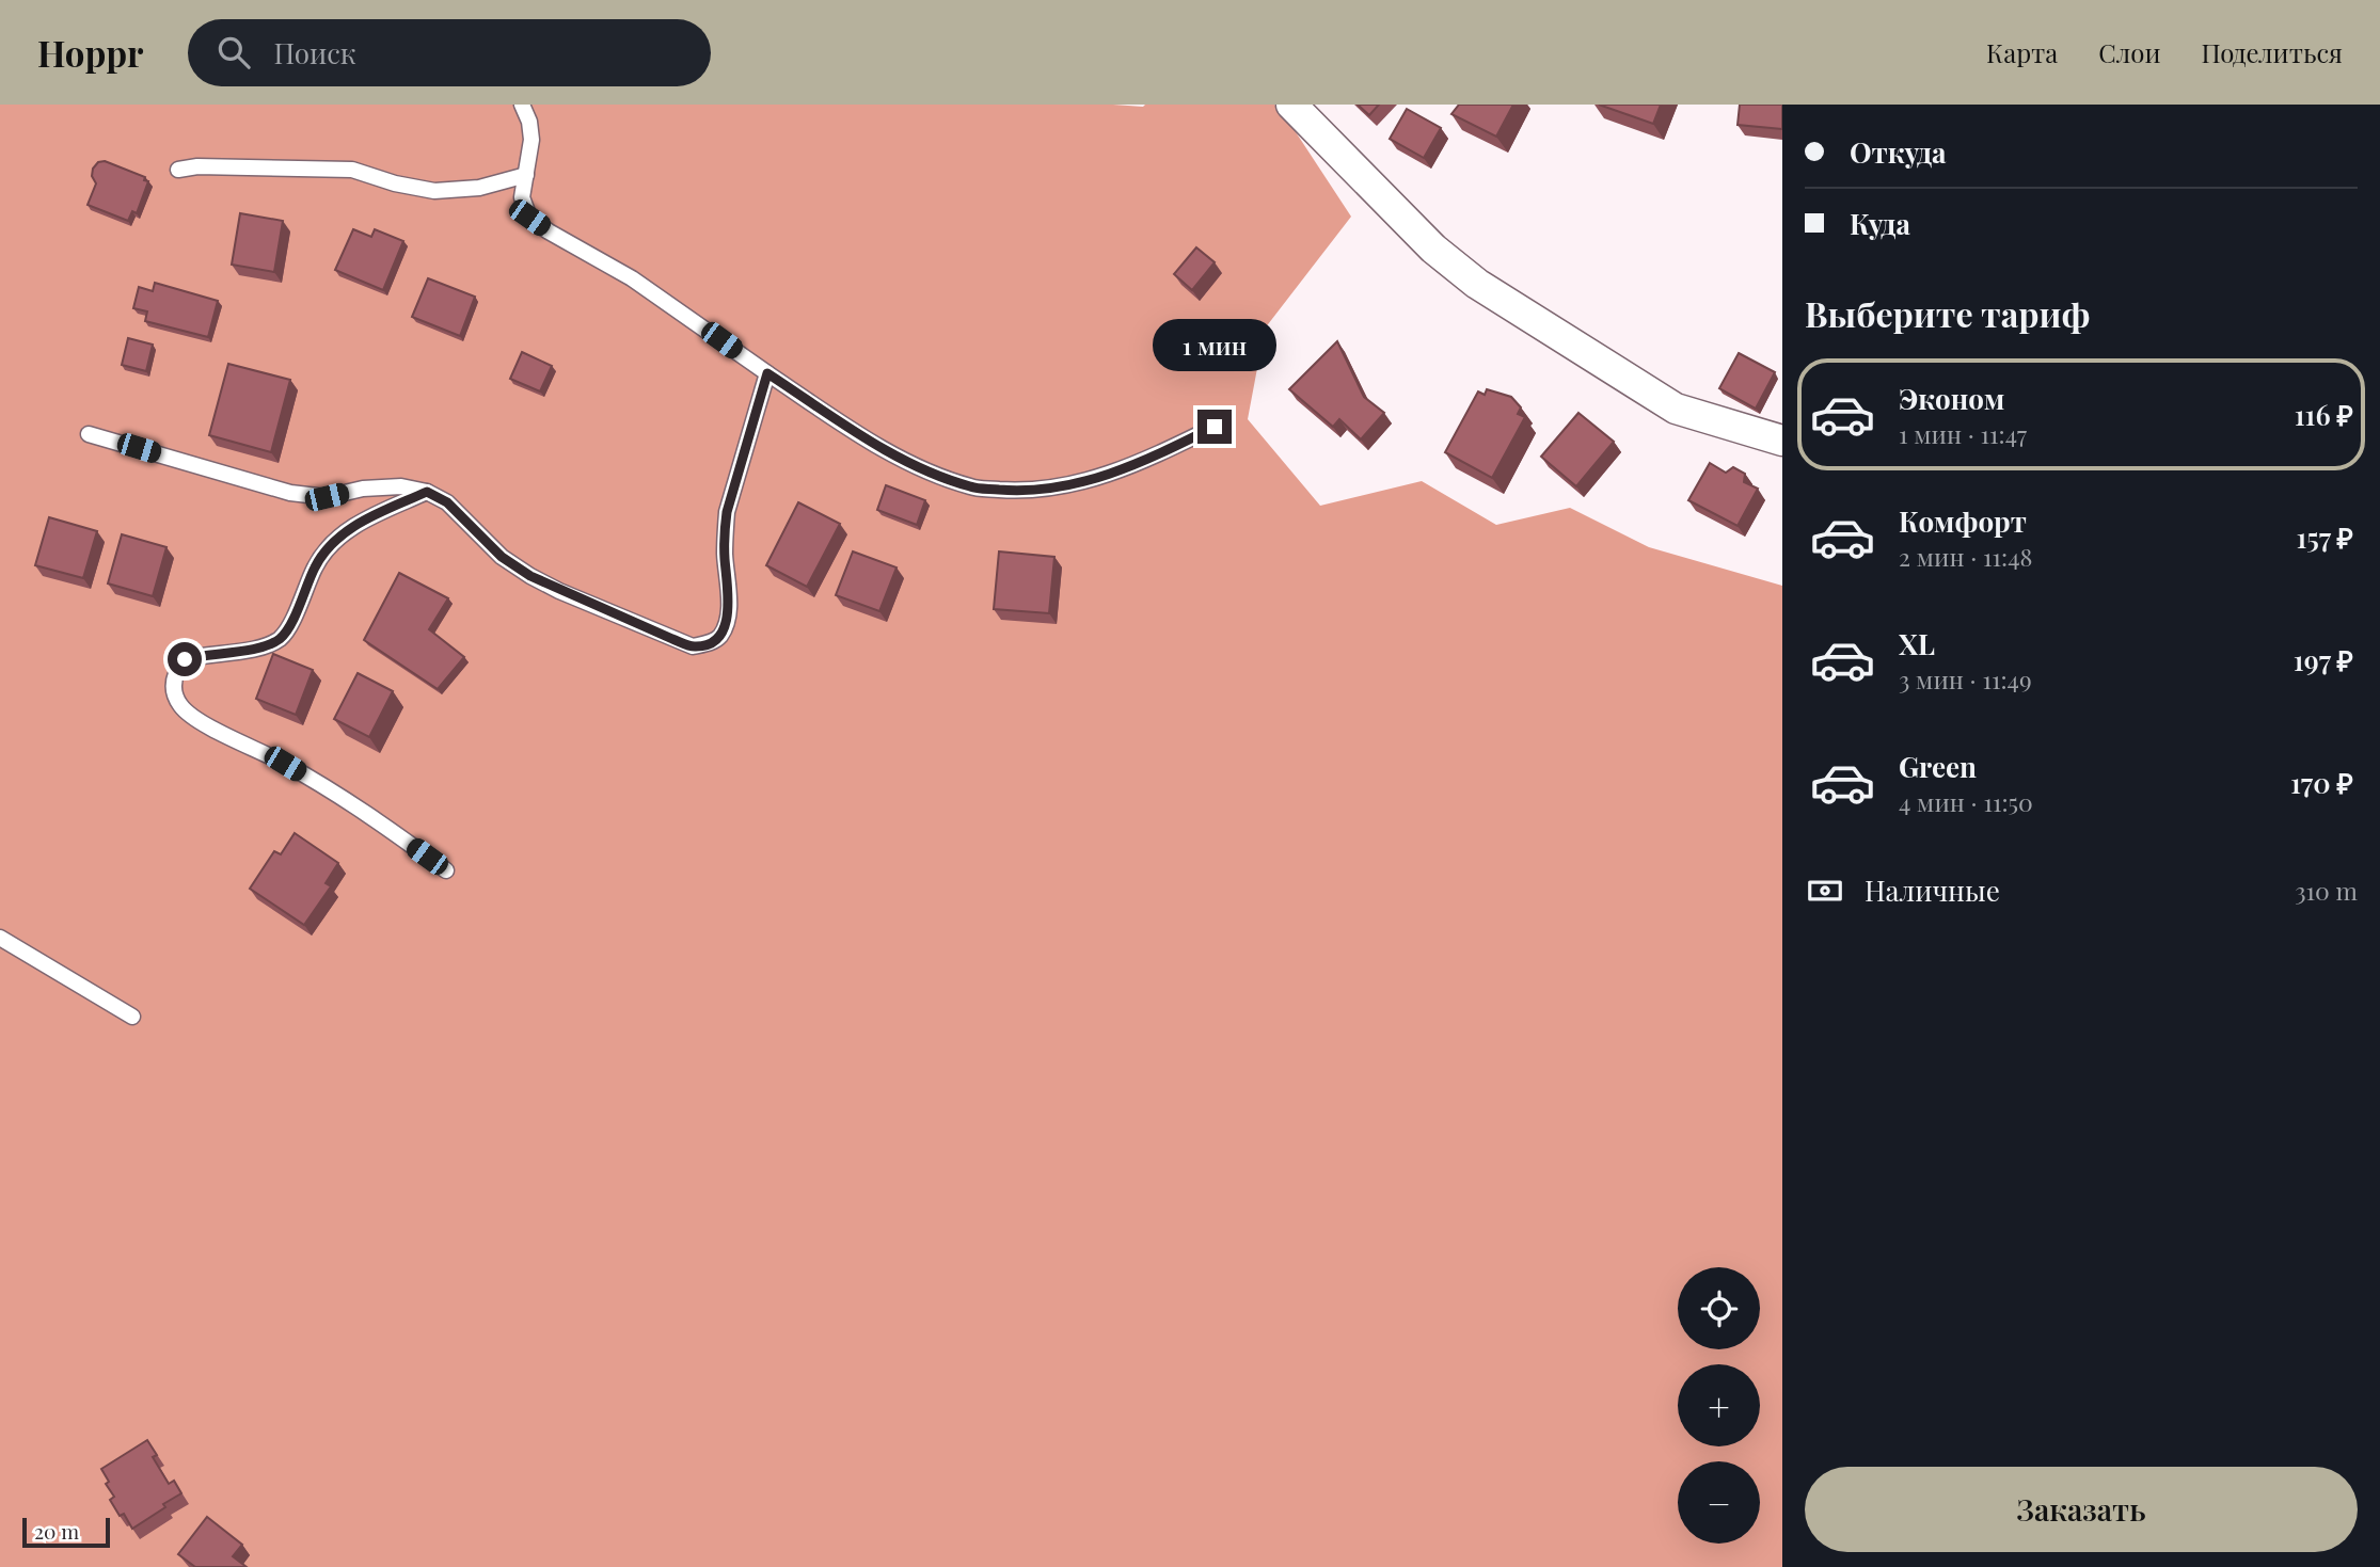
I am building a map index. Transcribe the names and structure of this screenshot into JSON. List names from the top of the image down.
{
  "scale_bar": "20 m",
  "page": {
    "header": "Hoppr",
    "search": "Поиск",
    "nav": ["Карта", "Слои", "Поделиться"],
    "banner": ["Откуда", "Куда"],
    "heading": "Выберите тариф",
    "bubble": "1 мин",
    "list": [
      {
        "name": "Эконом",
        "note": "1 мин · 11:47",
        "value": "116 ₽"
      },
      {
        "name": "Комфорт",
        "note": "2 мин · 11:48",
        "value": "157 ₽"
      },
      {
        "name": "XL",
        "note": "3 мин · 11:49",
        "value": "197 ₽"
      },
      {
        "name": "Green",
        "note": "4 мин · 11:50",
        "value": "170 ₽"
      }
    ],
    "pay": ["Наличные", "310 m"],
    "map_buttons": ["+", "−"],
    "buttons": "Заказать",
    "scale": "20 m"
  }
}
